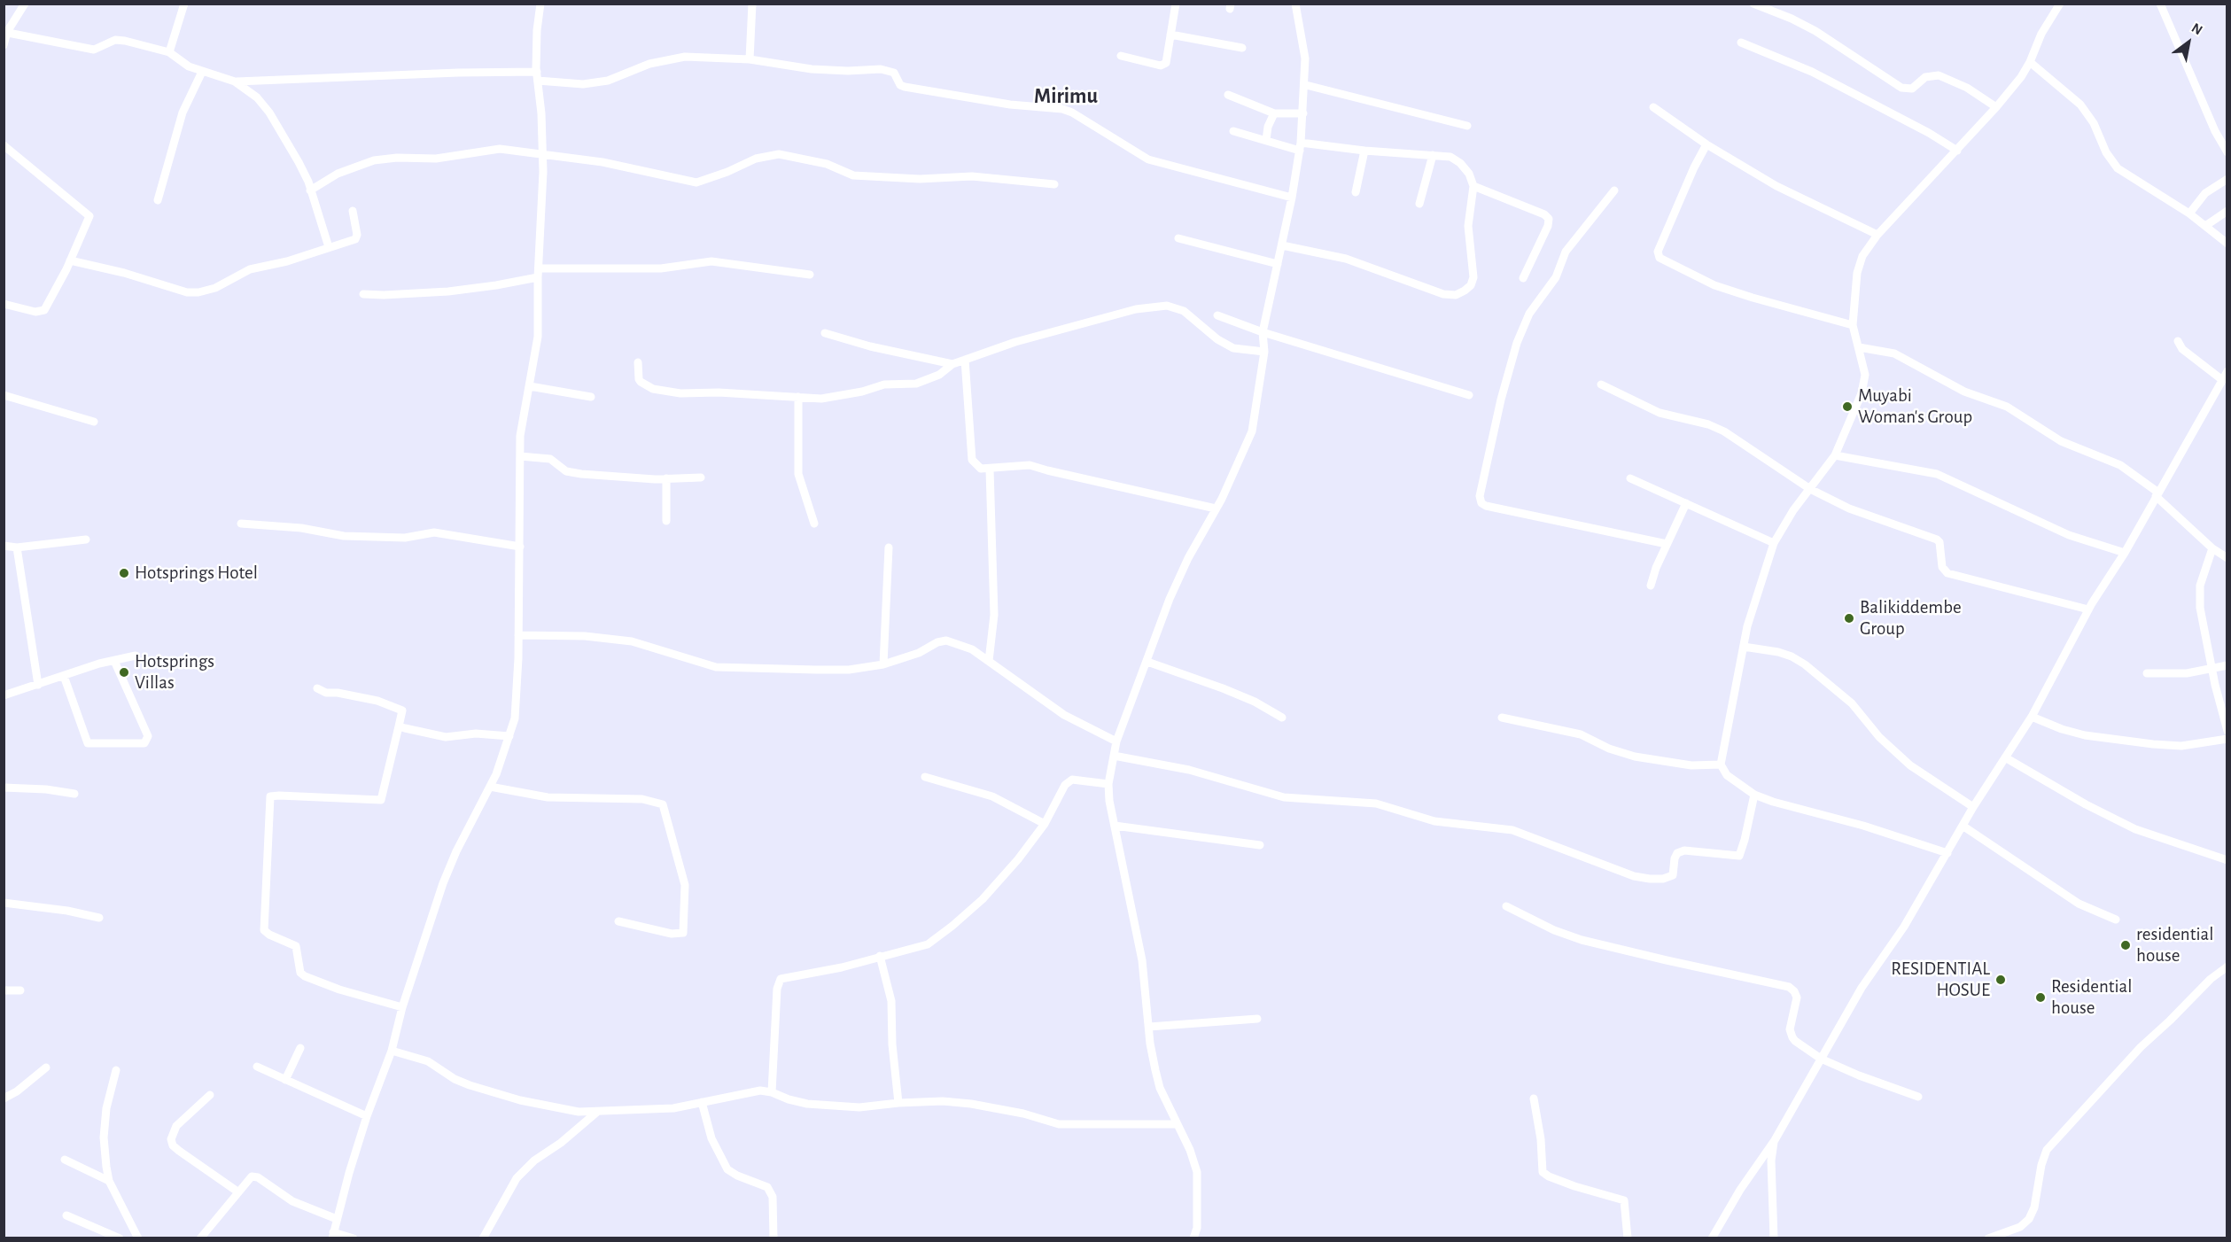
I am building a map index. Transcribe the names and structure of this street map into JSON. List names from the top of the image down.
{
  "districts": ["Mirimu"],
  "places": [
    "Muyabi Woman's Group",
    "Hotsprings Hotel",
    "Balikiddembe Group",
    "Hotsprings Villas",
    "residential house",
    "RESIDENTIAL HOSUE",
    "Residential house"
  ],
  "north": "top right"
}
